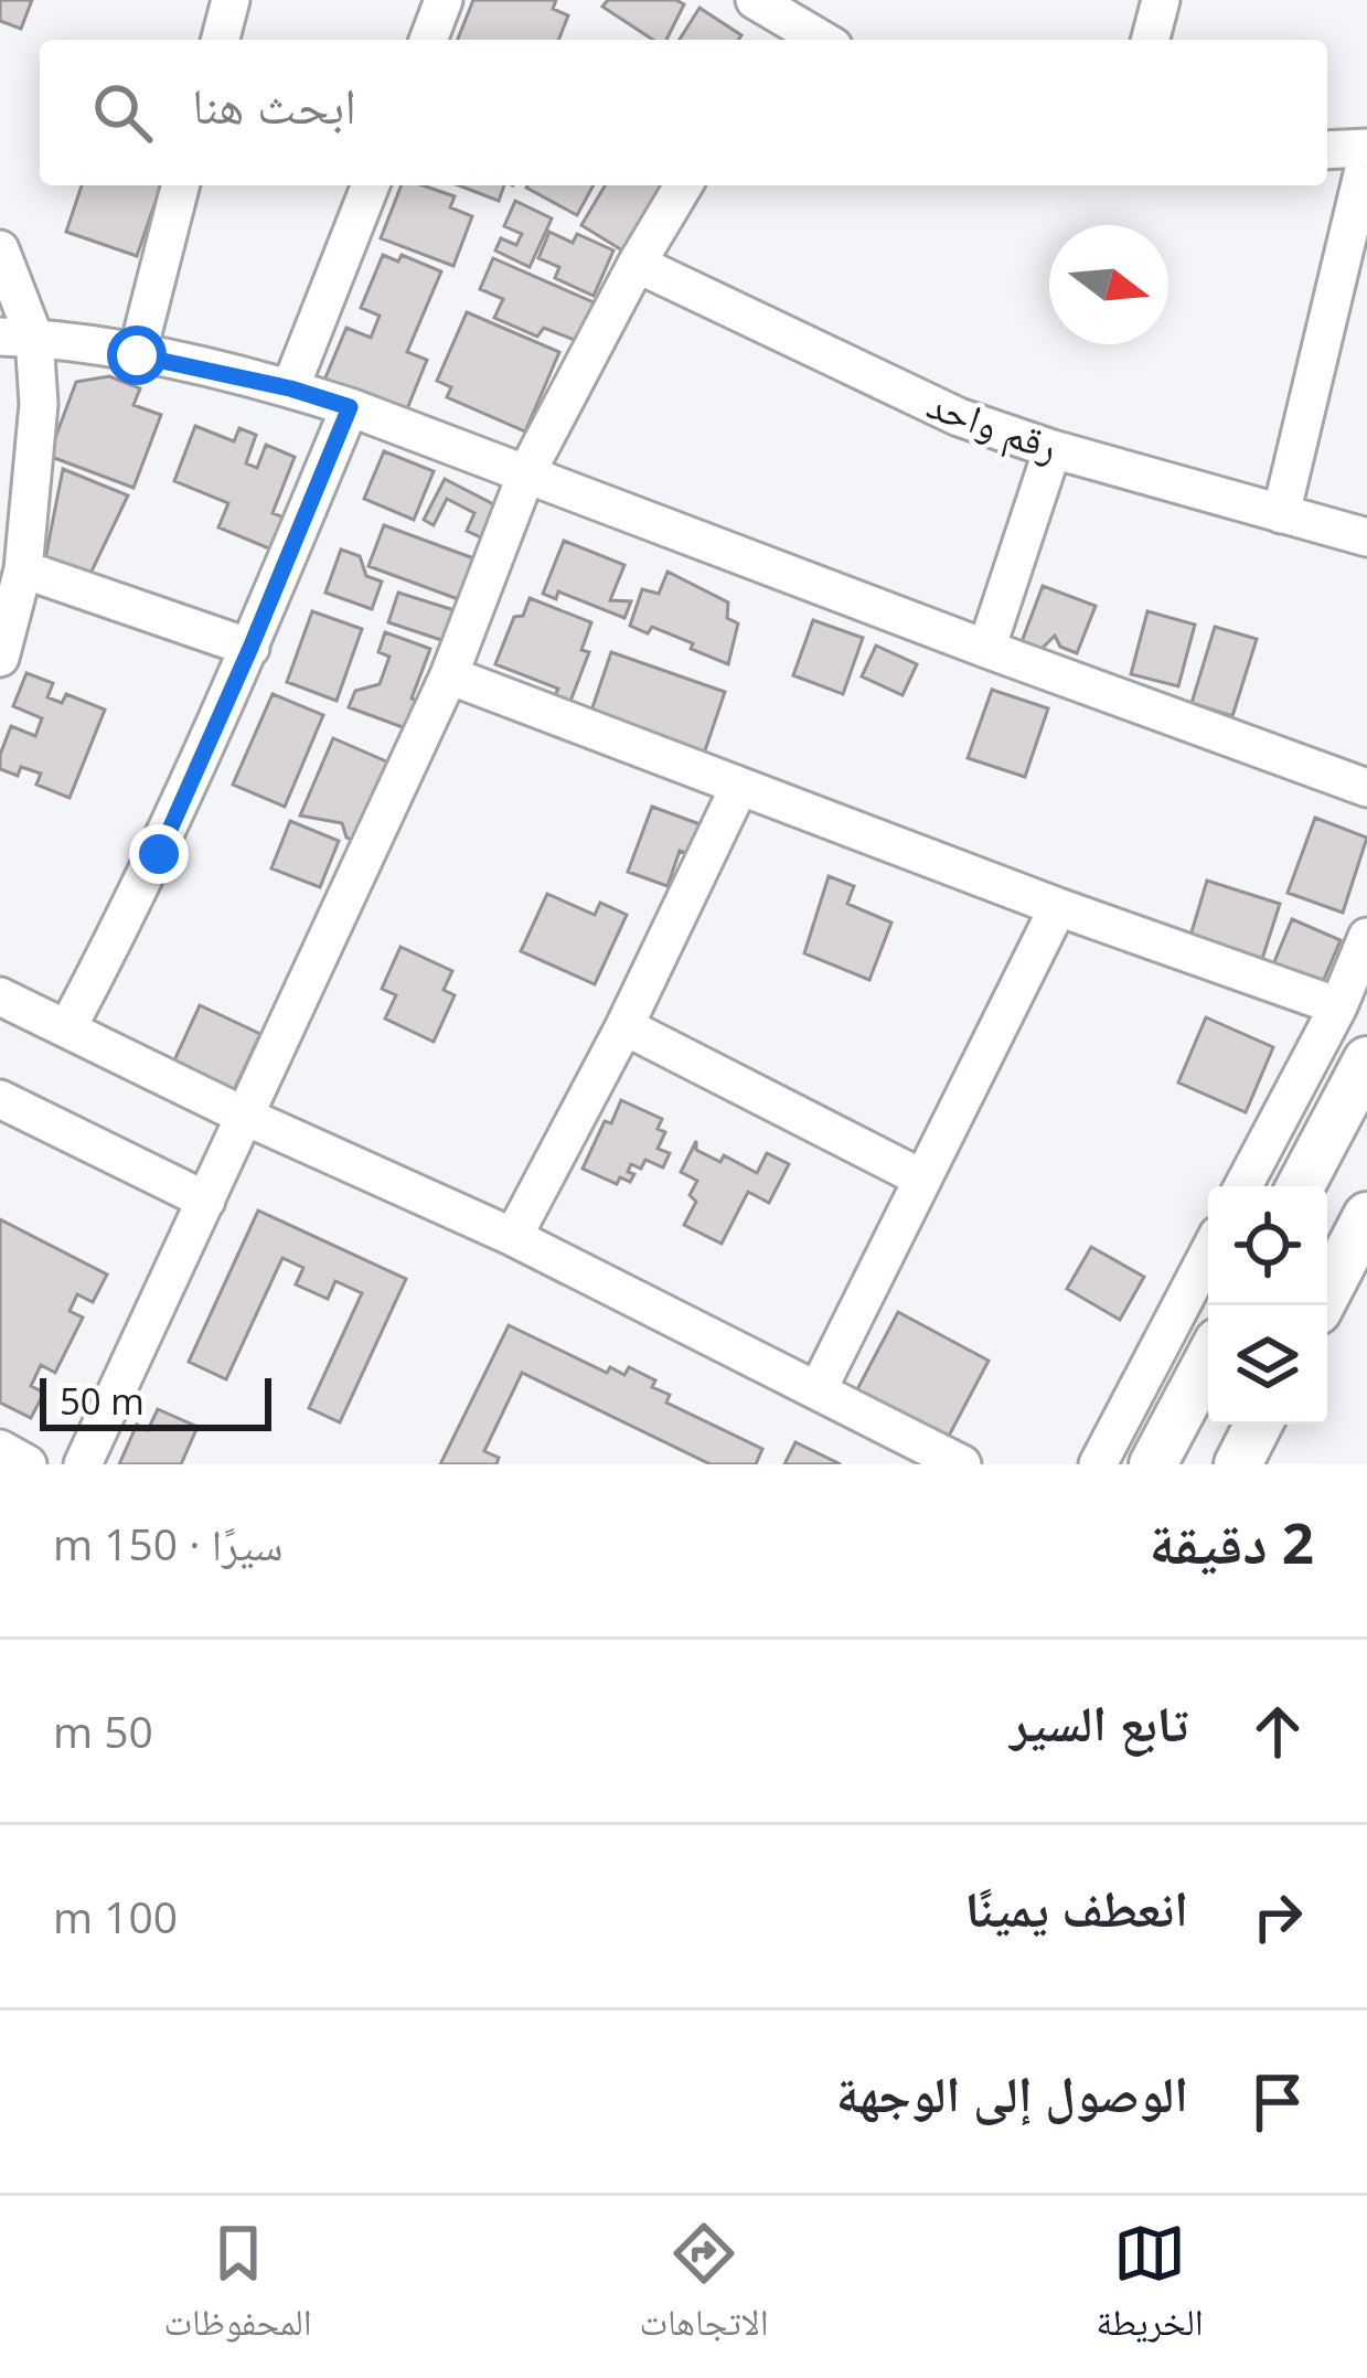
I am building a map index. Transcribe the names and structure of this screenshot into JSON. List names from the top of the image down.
{
  "streets": {
    "street": ["رقم واحد"]
  },
  "scale_bar": "50 m",
  "north": "right",
  "page": {
    "search": "ابحث هنا",
    "scale": "50 m",
    "heading": ["2 دقيقة", "سيرًا · 150 m"],
    "list": [
      ["تابع السير", "50 m"],
      ["انعطف يمينًا", "100 m"],
      "الوصول إلى الوجهة"
    ],
    "nav": ["الخريطة", "الاتجاهات", "المحفوظات"]
  }
}
